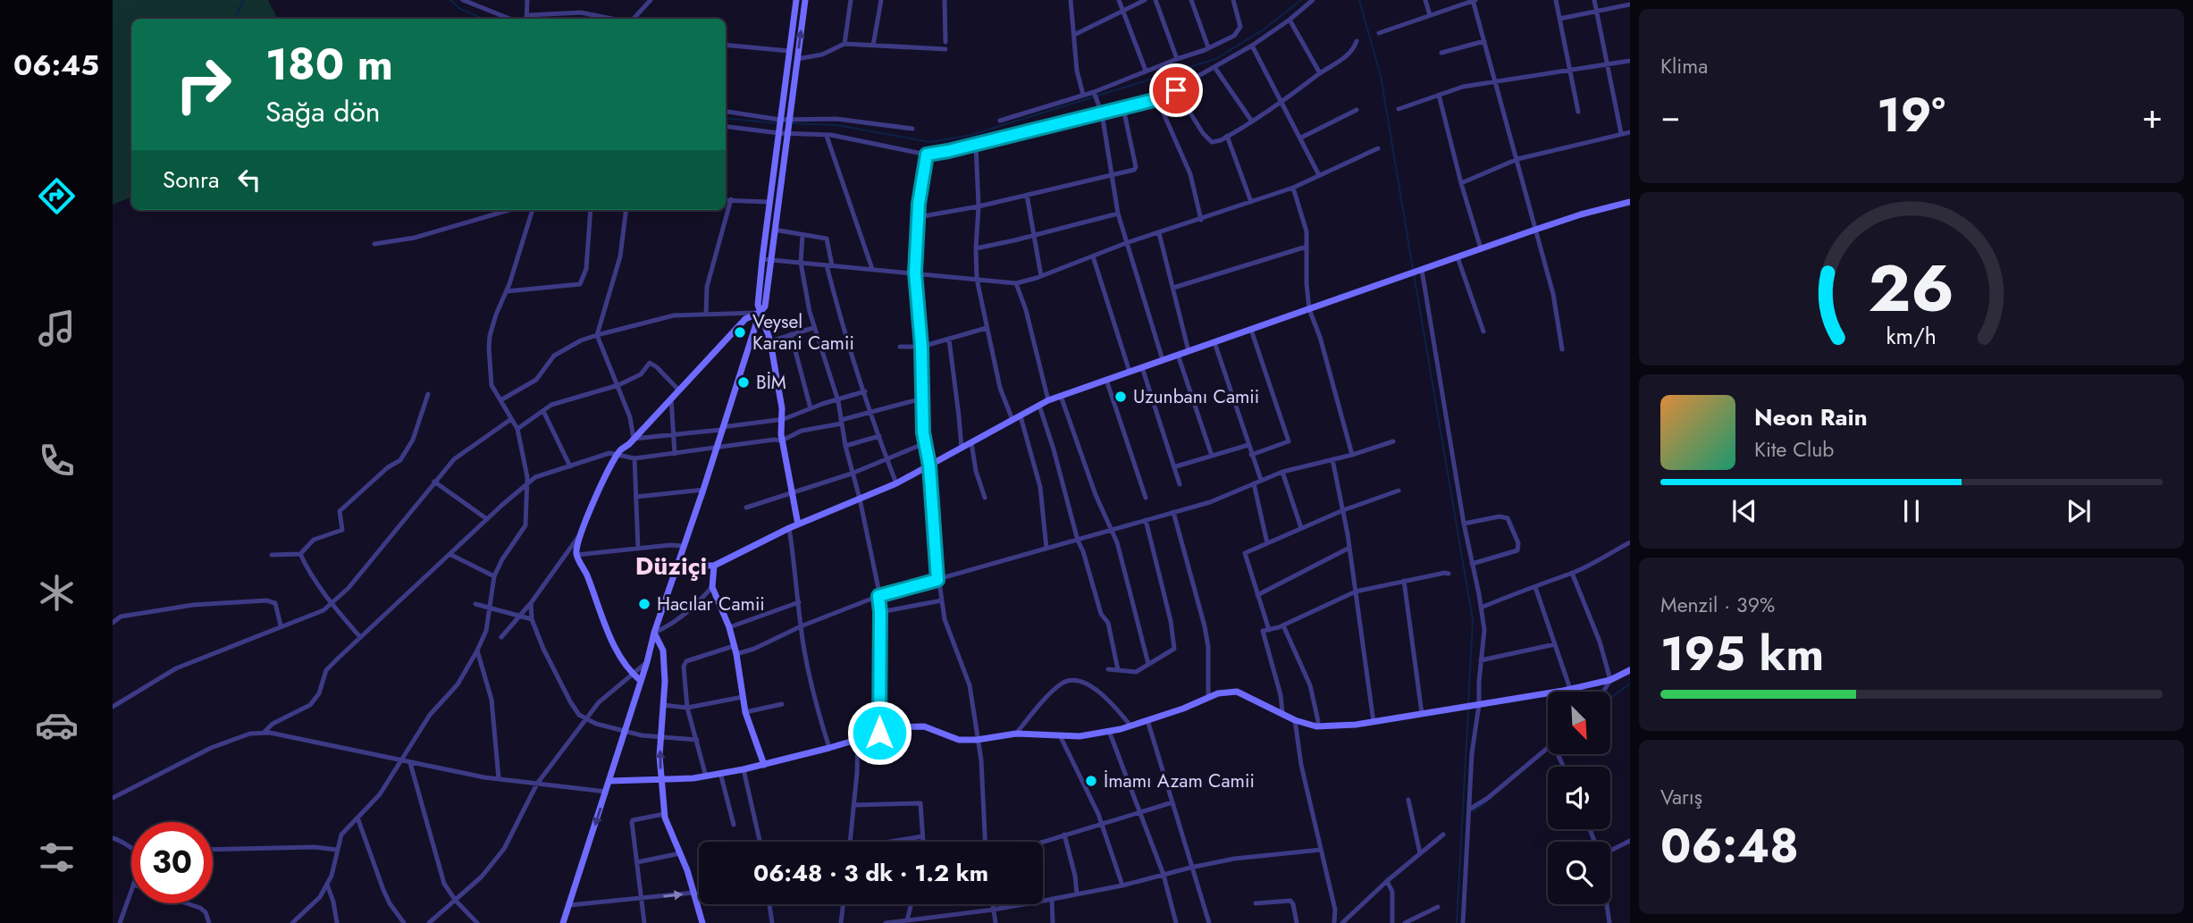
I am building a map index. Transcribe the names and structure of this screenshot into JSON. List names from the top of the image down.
{
  "districts": ["Düziçi"],
  "places": [
    "Veysel Karani Camii",
    "BİM",
    "Uzunbanı Camii",
    "Hacılar Camii",
    "İmamı Azam Camii"
  ],
  "north": "bottom right",
  "page": {
    "tabs": "06:45",
    "tile": [
      "Klima",
      ["Menzil · 39%", "195 km"],
      ["Varış", "06:48"]
    ],
    "turn": ["180 m", "Sağa dön"],
    "heat": ["−", "19°", "+"],
    "then": "Sonra",
    "song": ["Neon Rain", "Kite Club"],
    "limit": "30",
    "trip": "06:48 · 3 dk · 1.2 km",
    "gauge": ["26", "km/h"]
  }
}
